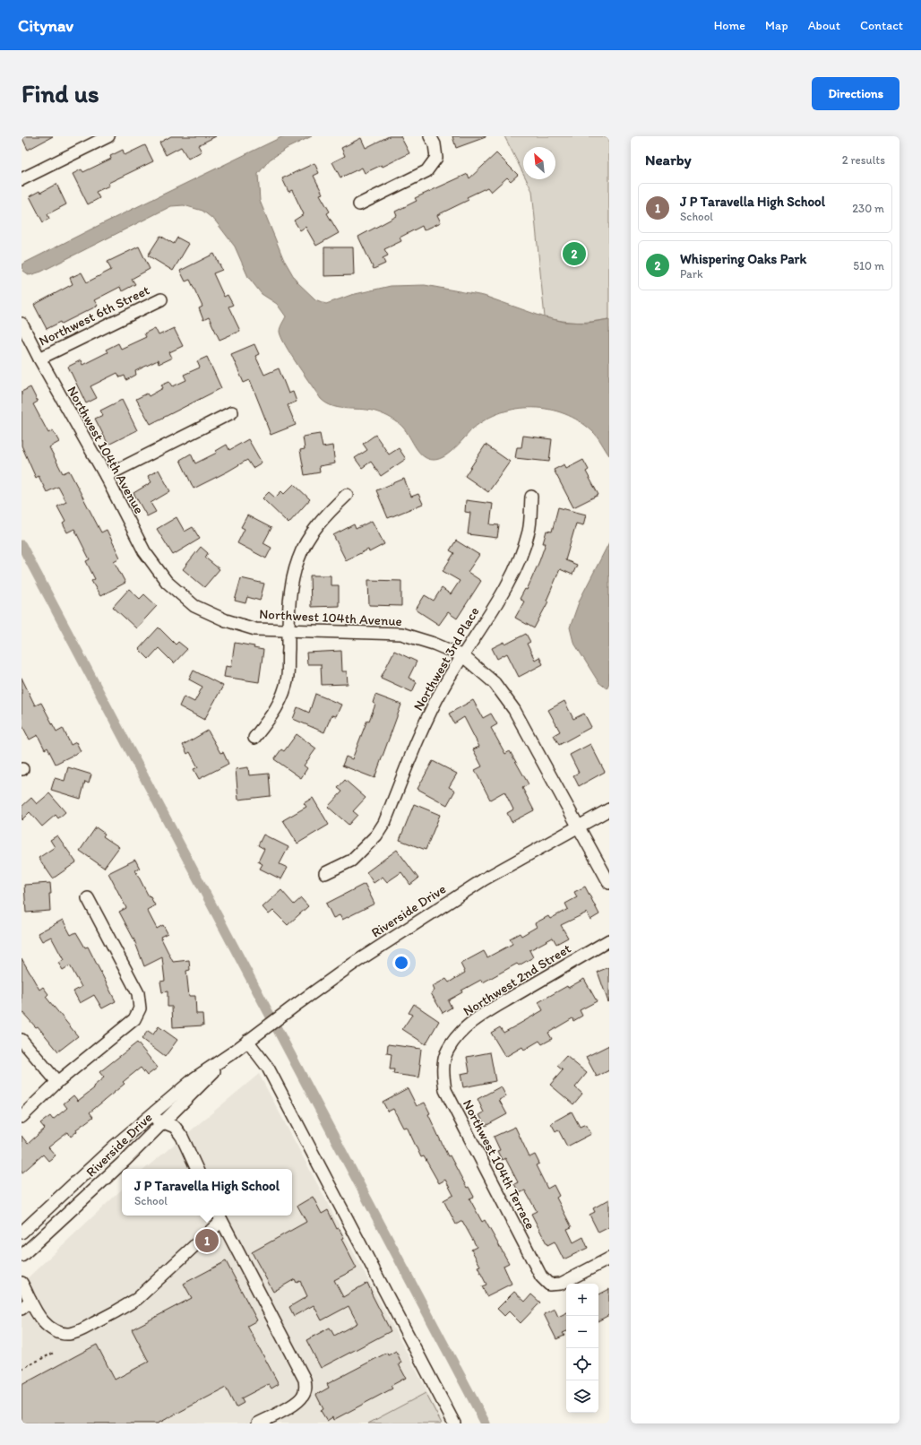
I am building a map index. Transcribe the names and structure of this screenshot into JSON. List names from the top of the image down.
{
  "streets": {
    "street": [
      "Northwest 6th Street",
      "Northwest 104th Avenue",
      "Northwest 3rd Place",
      "Riverside Drive",
      "Northwest 2nd Street",
      "Northwest 104th Terrace"
    ]
  },
  "crossings": [
    ["Northwest 6th Street", "Northwest 104th Avenue"],
    ["Northwest 104th Avenue", "Northwest 3rd Place"],
    ["Northwest 104th Avenue", "Riverside Drive"],
    ["Northwest 2nd Street", "Northwest 104th Terrace"]
  ],
  "north": "top left",
  "page": {
    "header": "Citynav",
    "nav": [
      "Home",
      "Map",
      "About",
      "Contact"
    ],
    "buttons": "Directions",
    "title": "Find us",
    "heading": ["Nearby", "2 results"],
    "list": [
      {
        "mark": "1",
        "name": "J P Taravella High School",
        "note": "School",
        "value": "230 m"
      },
      {
        "mark": "2",
        "name": "Whispering Oaks Park",
        "note": "Park",
        "value": "510 m"
      }
    ],
    "pins": ["2", "1"],
    "popup": ["J P Taravella High School", "School"],
    "map_buttons": ["+", "−"]
  }
}
